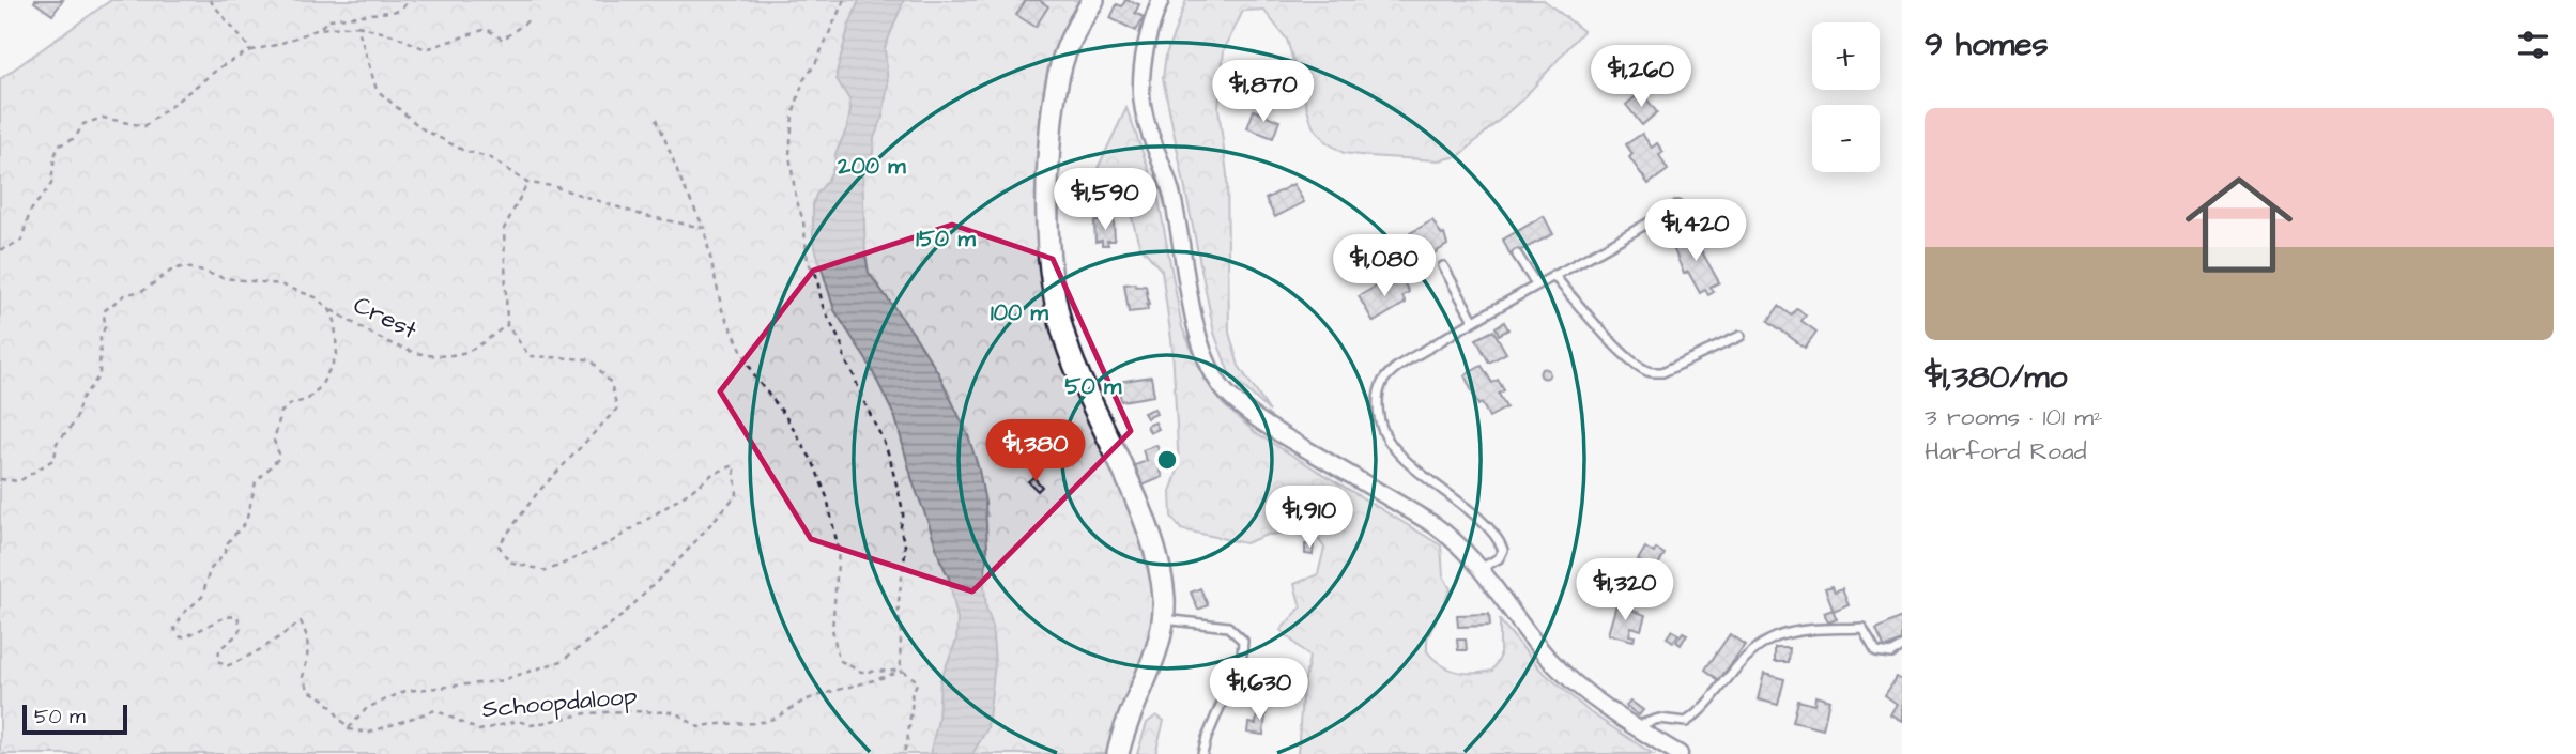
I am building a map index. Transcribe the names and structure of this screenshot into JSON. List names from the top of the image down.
{
  "streets": {
    "path": ["Crest", "Schoopdaloop"]
  },
  "scale_bar": "50 m",
  "page": {
    "heading": "9 homes",
    "map_buttons": ["+", "−"],
    "price": [
      "$1,260",
      "$1,870",
      "$1,590",
      "$1,420",
      "$1,080",
      "$1,380",
      "$1,910",
      "$1,320",
      "$1,630"
    ],
    "list": [
      {
        "name": "$1,380/mo",
        "note": "3 rooms · 101 m² · Harford Road"
      }
    ],
    "scale": "50 m"
  },
  "rings": [
    "200 m",
    "150 m",
    "100 m",
    "50 m"
  ]
}
